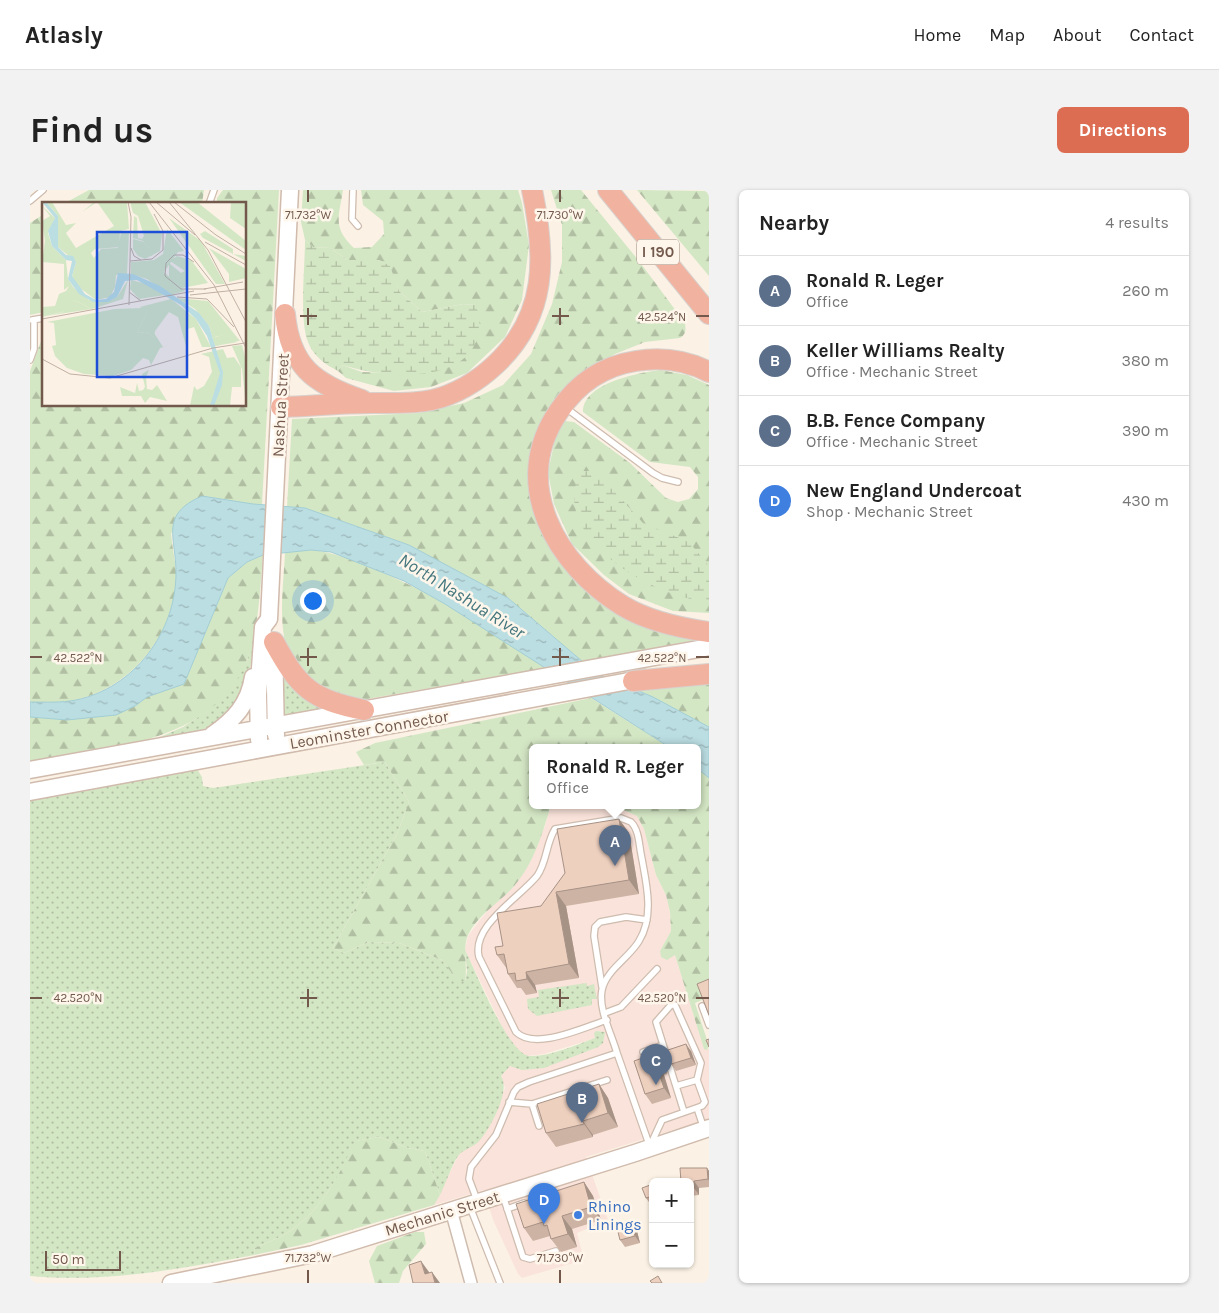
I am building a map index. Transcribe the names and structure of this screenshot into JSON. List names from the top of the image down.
{
  "streets": {
    "highway": ["I 190"],
    "main road": ["Nashua Street", "Leominster Connector", "Mechanic Street"]
  },
  "crossings": [
    ["Nashua Street", "Leominster Connector"]
  ],
  "water": ["North Nashua River"],
  "places": ["Rhino Linings"],
  "scale_bar": "50 m",
  "page": {
    "header": "Atlasly",
    "nav": [
      "Home",
      "Map",
      "About",
      "Contact"
    ],
    "buttons": "Directions",
    "title": "Find us",
    "heading": ["Nearby", "4 results"],
    "list": [
      {
        "mark": "A",
        "name": "Ronald R. Leger",
        "note": "Office",
        "value": "260 m"
      },
      {
        "mark": "B",
        "name": "Keller Williams Realty",
        "note": "Office · Mechanic Street",
        "value": "380 m"
      },
      {
        "mark": "C",
        "name": "B.B. Fence Company",
        "note": "Office · Mechanic Street",
        "value": "390 m"
      },
      {
        "mark": "D",
        "name": "New England Undercoat",
        "note": "Shop · Mechanic Street",
        "value": "430 m"
      }
    ],
    "popup": ["Ronald R. Leger", "Office"],
    "pins": [
      "A",
      "C",
      "B",
      "D"
    ],
    "map_buttons": ["+", "−"],
    "scale": "50 m"
  },
  "coordinates": [
    "71.732°W",
    "71.730°W",
    "42.524°N",
    "42.522°N",
    "42.520°N"
  ]
}
